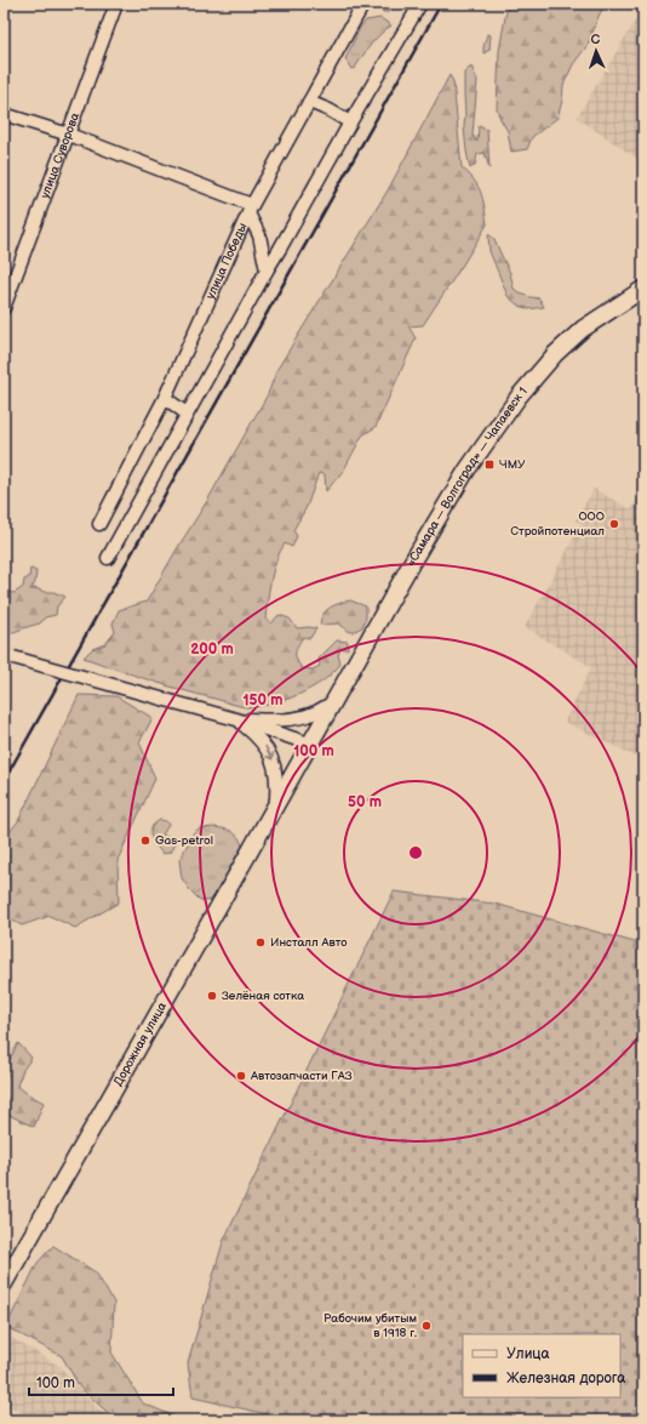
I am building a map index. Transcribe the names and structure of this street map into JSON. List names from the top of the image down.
{
  "streets": {
    "main road": ["«Самара — Волгоград» — Чапаевск 1", "Дорожная улица"],
    "street": ["улица Суворова", "улица Победы"]
  },
  "crossings": [
    ["«Самара — Волгоград» — Чапаевск 1", "Дорожная улица"]
  ],
  "places": {
    "transit": ["ЧМУ"],
    "other": [
      "ООО Стройпотенциал",
      "Gas-petrol",
      "Инсталл Авто",
      "Зелёная сотка",
      "Автозапчасти ГАЗ",
      "Рабочим убитым в 1918 г."
    ]
  },
  "legend": ["Улица", "Железная дорога"],
  "scale_bar": "100 m",
  "north": "top",
  "rings": [
    "200 m",
    "150 m",
    "100 m",
    "50 m"
  ]
}
